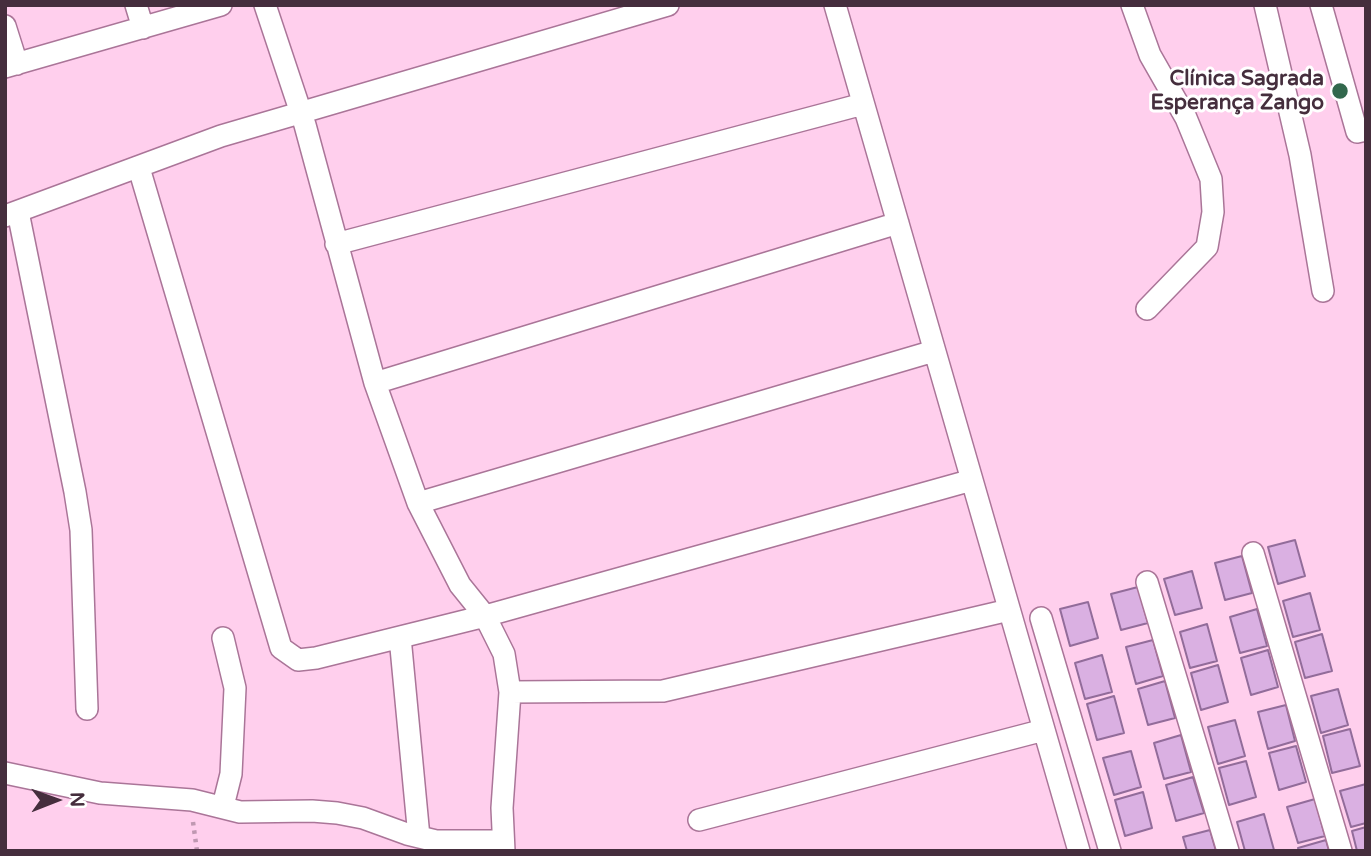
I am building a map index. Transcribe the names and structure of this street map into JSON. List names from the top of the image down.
{
  "places": ["Clínica Sagrada Esperança Zango"],
  "north": "right"
}
